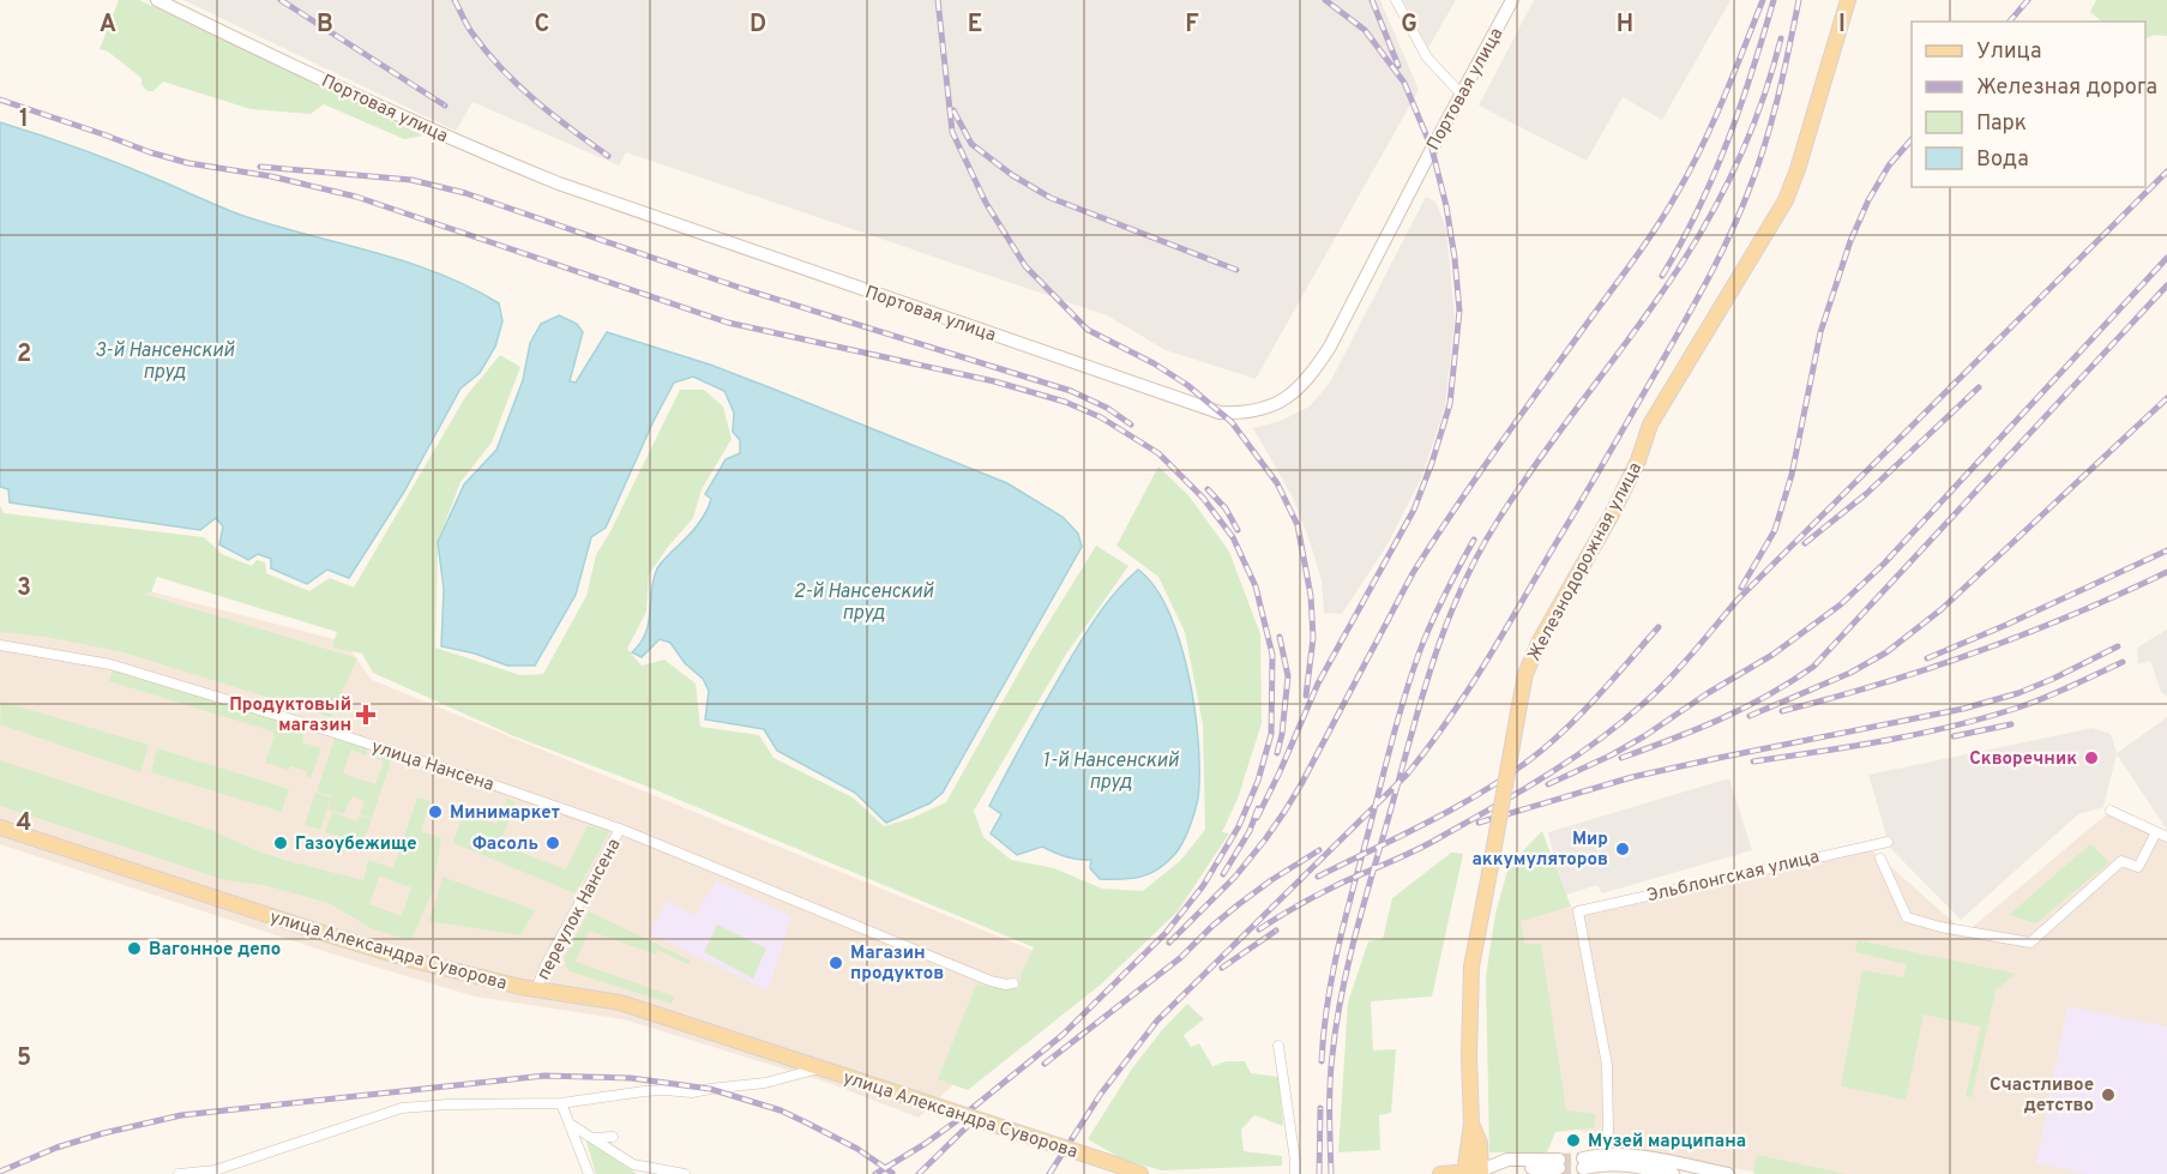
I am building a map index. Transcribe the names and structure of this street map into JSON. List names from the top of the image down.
{
  "streets": {
    "main road": ["Портовая улица", "Железнодорожная улица", "улица Александра Суворова"],
    "street": ["улица Нансена", "Эльблонгская улица", "переулок Нансена"]
  },
  "crossings": [
    ["улица Нансена", "переулок Нансена"],
    ["переулок Нансена", "улица Александра Суворова"]
  ],
  "water": ["3-й Нансенский пруд", "2-й Нансенский пруд", "1-й Нансенский пруд"],
  "places": {
    "health": ["Продуктовый магазин"],
    "other": [
      "Скворечник",
      "Минимаркет",
      "Газоубежище",
      "Фасоль",
      "Мир аккумуляторов",
      "Вагонное депо",
      "Магазин продуктов",
      "Счастливое детство",
      "Музей марципана"
    ]
  },
  "legend": [
    "Улица",
    "Железная дорога",
    "Парк",
    "Вода"
  ],
  "grid": {
    "columns": [
      "A",
      "B",
      "C",
      "D",
      "E",
      "F",
      "G",
      "H",
      "I"
    ],
    "rows": [
      "1",
      "2",
      "3",
      "4",
      "5"
    ]
  }
}
